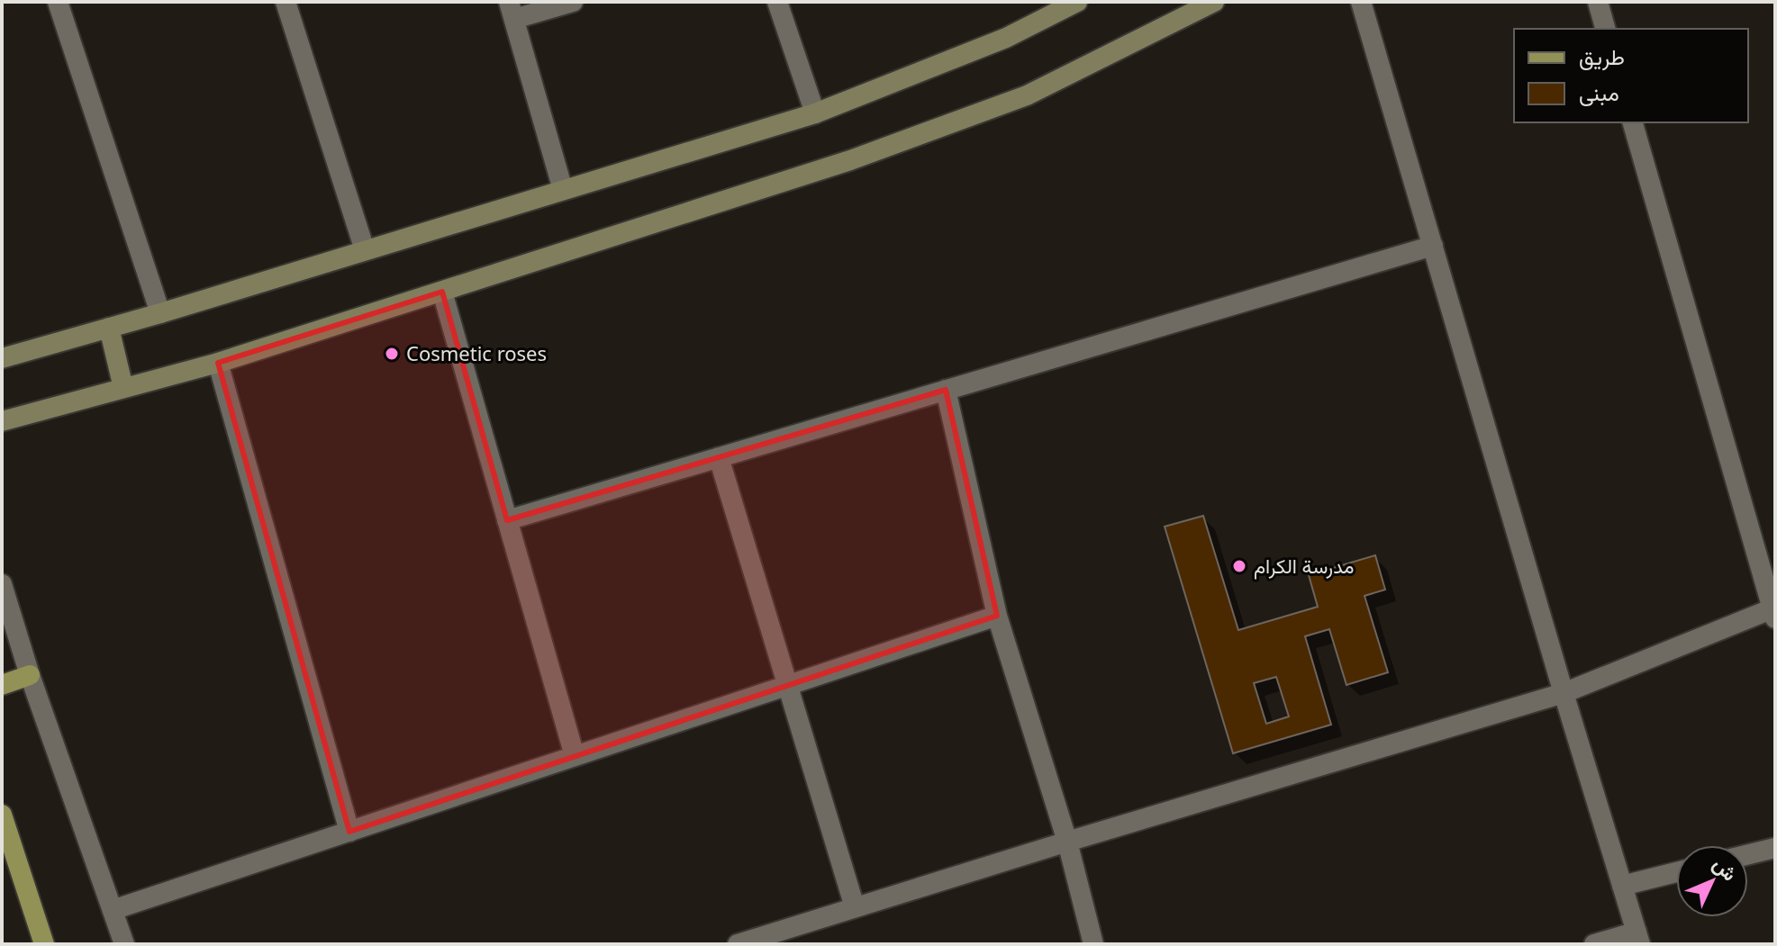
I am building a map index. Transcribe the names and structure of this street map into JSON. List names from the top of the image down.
{
  "places": ["Cosmetic roses", "مدرسة الكرام"],
  "legend": ["طريق", "مبنى"],
  "north": "top right"
}
